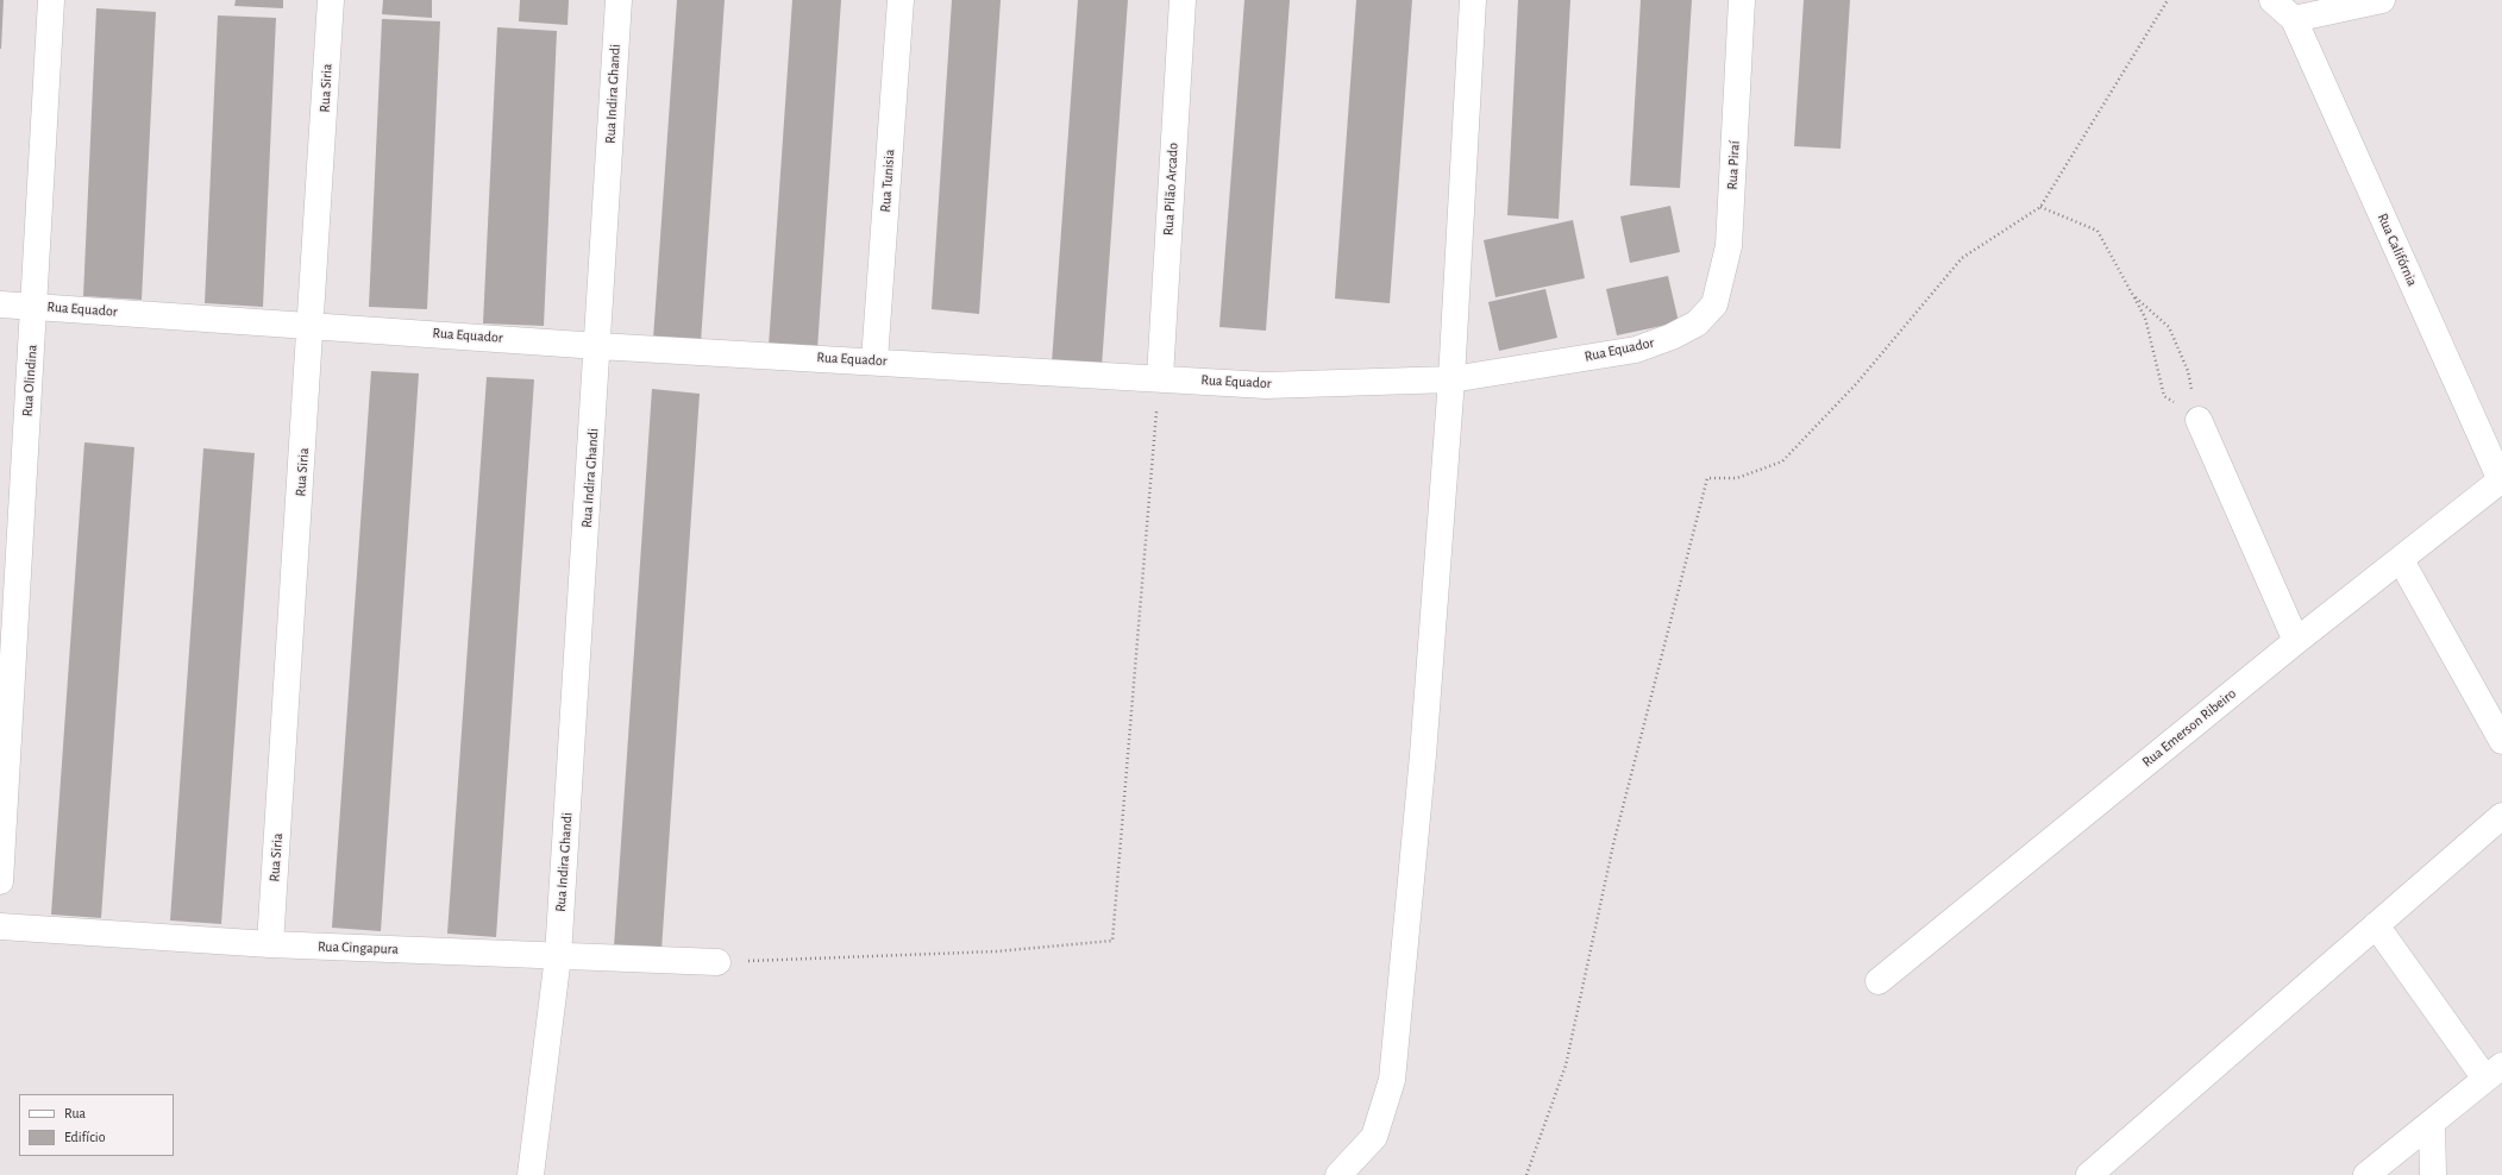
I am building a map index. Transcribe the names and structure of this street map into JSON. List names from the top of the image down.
{
  "streets": {
    "street": [
      "Rua Siria",
      "Rua Indira Ghandi",
      "Rua Piraí",
      "Rua Tunisia",
      "Rua Pilão Arcado",
      "Rua Califórnia",
      "Rua Equador",
      "Rua Olindina",
      "Rua Emerson Ribeiro",
      "Rua Cingapura"
    ]
  },
  "crossings": [
    ["Rua Siria", "Rua Equador"],
    ["Rua Siria", "Rua Cingapura"],
    ["Rua Indira Ghandi", "Rua Equador"],
    ["Rua Indira Ghandi", "Rua Cingapura"],
    ["Rua Piraí", "Rua Equador"],
    ["Rua Tunisia", "Rua Equador"],
    ["Rua Pilão Arcado", "Rua Equador"],
    ["Rua Califórnia", "Rua Emerson Ribeiro"],
    ["Rua Equador", "Rua Olindina"]
  ],
  "legend": ["Rua", "Edifício"]
}
